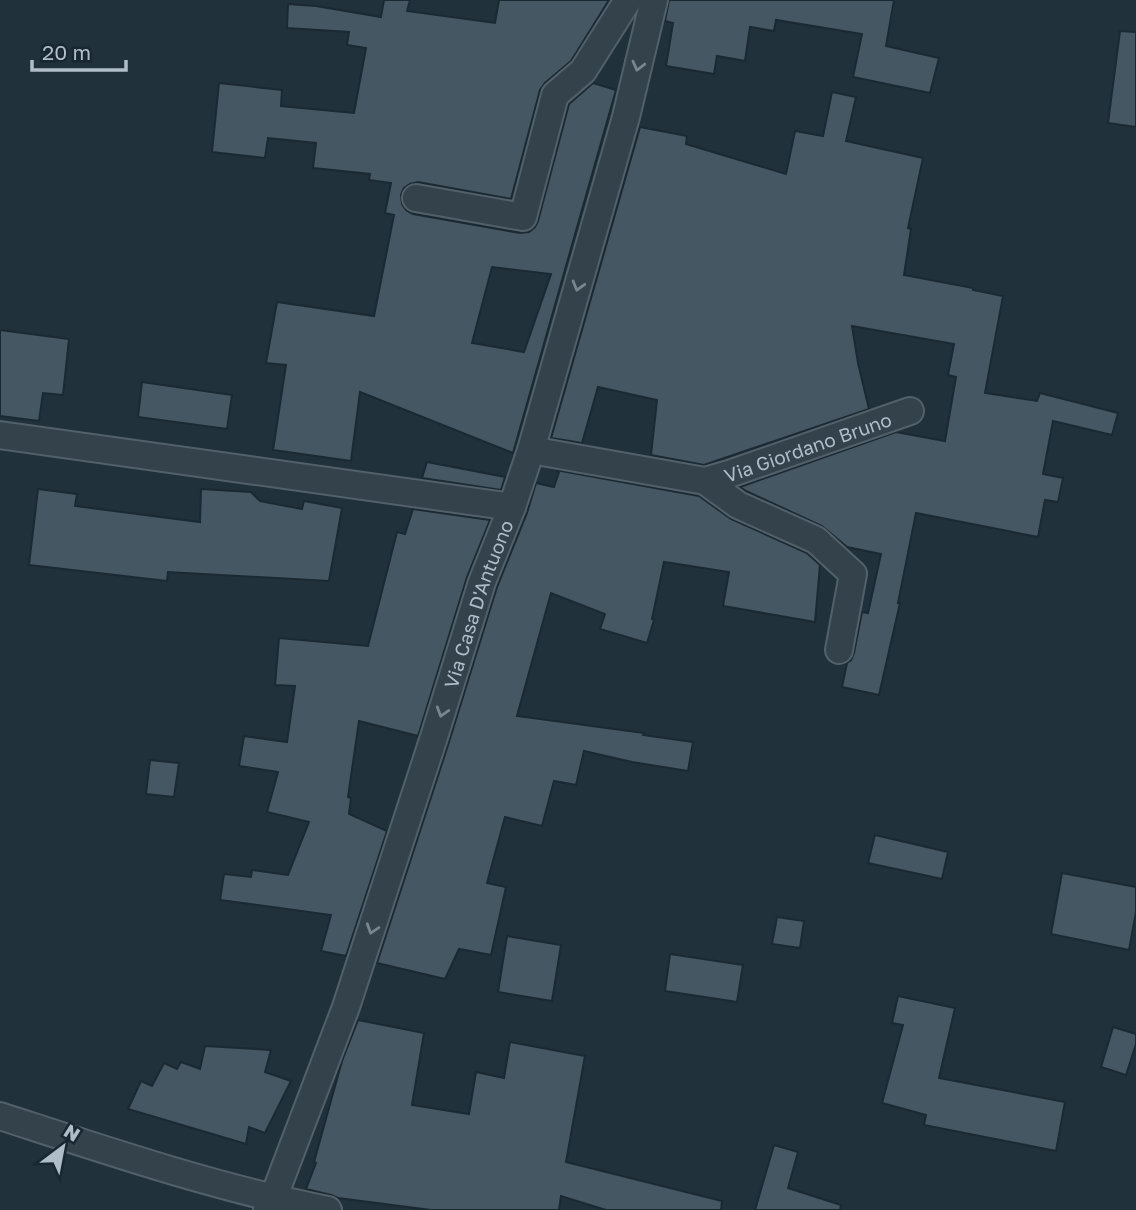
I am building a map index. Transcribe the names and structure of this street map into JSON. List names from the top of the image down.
{
  "streets": {
    "street": ["Via Giordano Bruno", "Via Casa D'Antuono"]
  },
  "crossings": [
    ["Via Giordano Bruno", "Via Casa D'Antuono"]
  ],
  "one_way": ["Via Casa D'Antuono"],
  "scale_bar": "20 m",
  "north": "top right"
}
